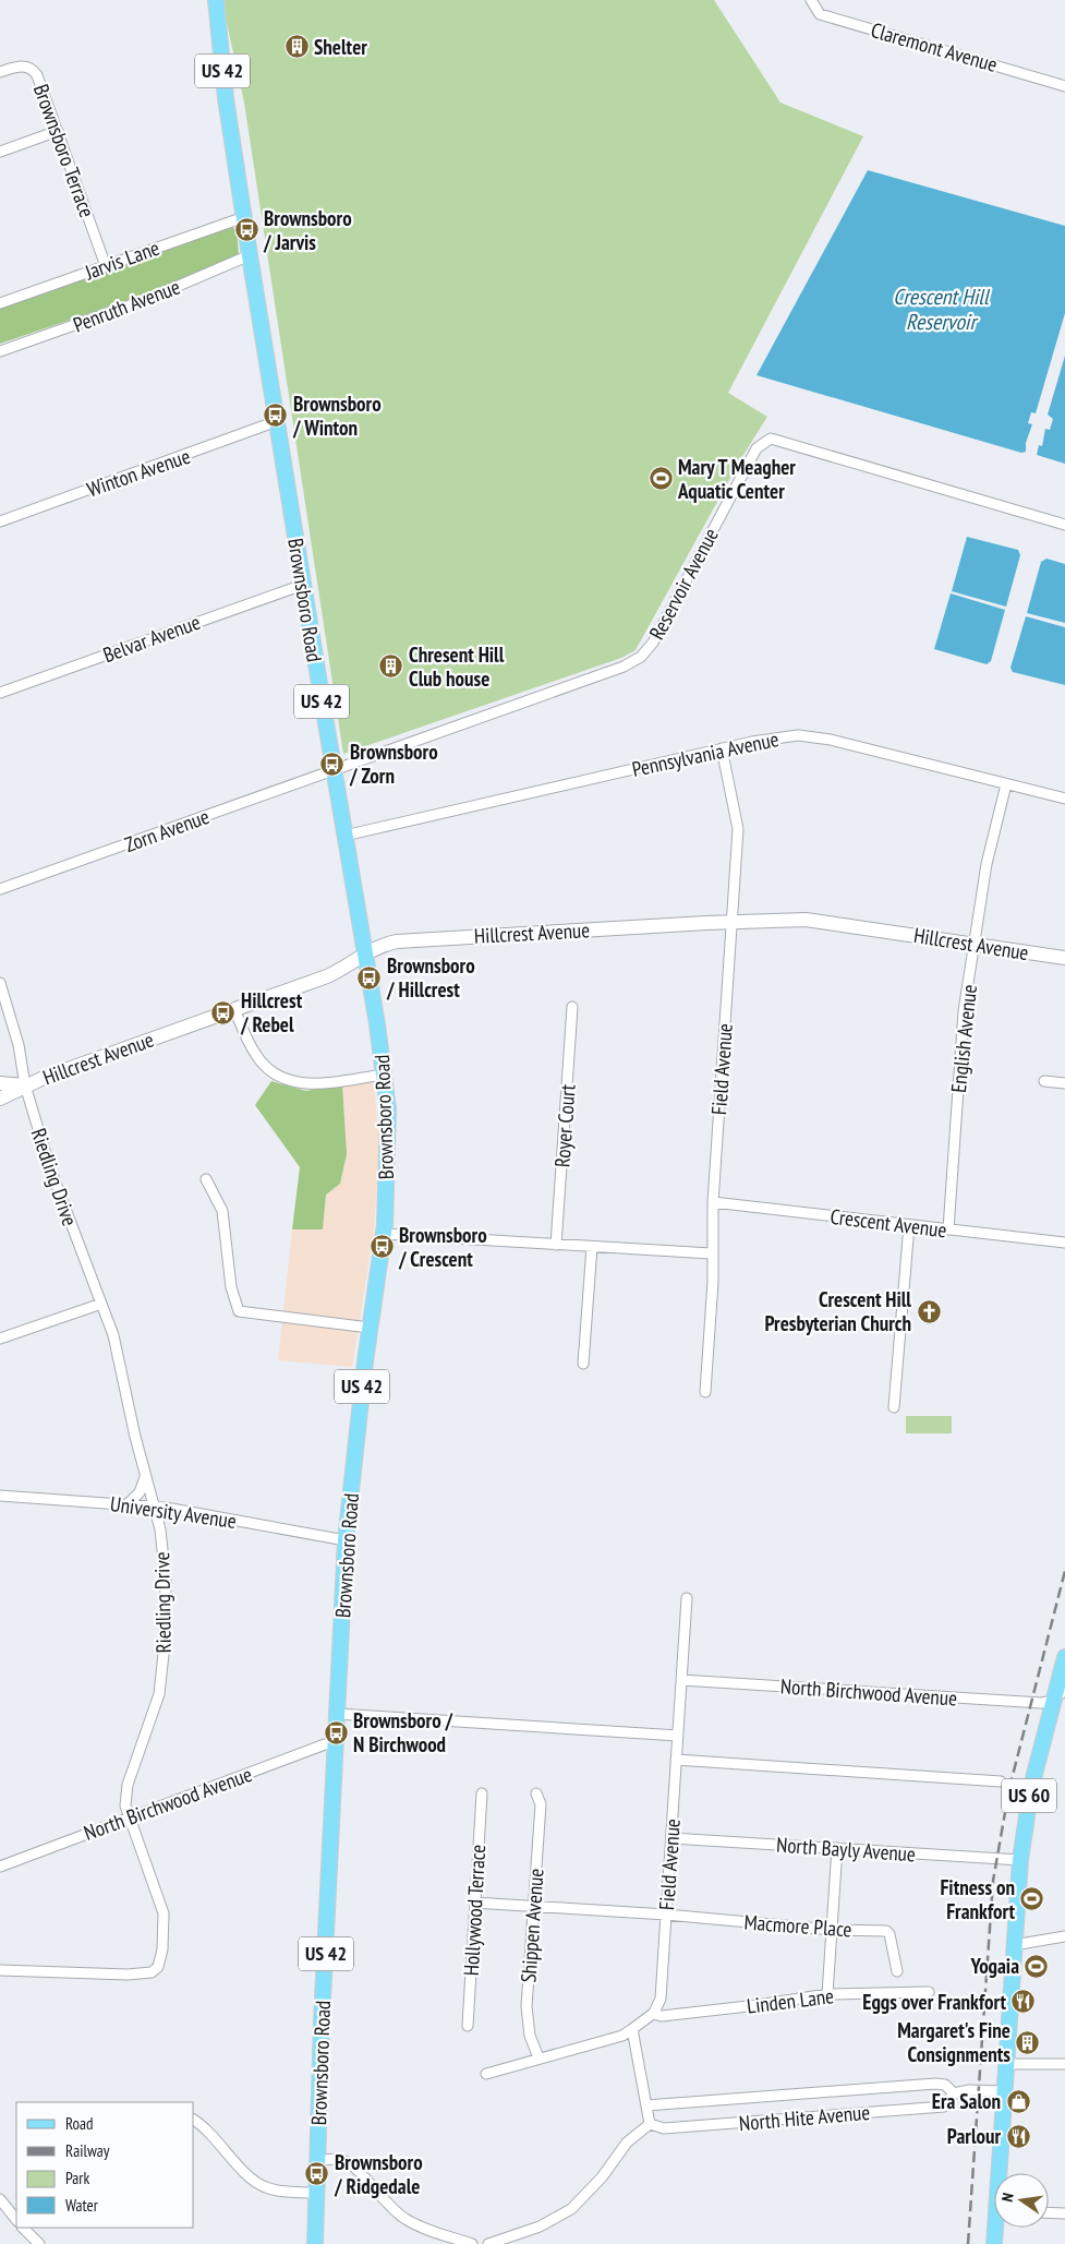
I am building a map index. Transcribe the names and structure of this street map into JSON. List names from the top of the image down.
{
  "streets": {
    "main road": [
      "US 42",
      "Brownsboro Road",
      "Hillcrest Avenue",
      "US 60"
    ],
    "street": [
      "Claremont Avenue",
      "Brownsboro Terrace",
      "Jarvis Lane",
      "Penruth Avenue",
      "Winton Avenue",
      "Reservoir Avenue",
      "Belvar Avenue",
      "Pennsylvania Avenue",
      "Zorn Avenue",
      "English Avenue",
      "Field Avenue",
      "Royer Court",
      "Riedling Drive",
      "Crescent Avenue",
      "University Avenue",
      "North Birchwood Avenue",
      "North Bayly Avenue",
      "Hollywood Terrace",
      "Shippen Avenue",
      "Macmore Place",
      "Linden Lane",
      "North Hite Avenue"
    ]
  },
  "crossings": [
    ["Brownsboro Terrace", "Jarvis Lane"],
    ["Jarvis Lane", "Brownsboro Road"],
    ["Penruth Avenue", "Brownsboro Road"],
    ["Winton Avenue", "Brownsboro Road"],
    ["Reservoir Avenue", "Brownsboro Road"],
    ["Reservoir Avenue", "Zorn Avenue"],
    ["Brownsboro Road", "Belvar Avenue"],
    ["Brownsboro Road", "Pennsylvania Avenue"],
    ["Brownsboro Road", "Zorn Avenue"],
    ["Brownsboro Road", "Hillcrest Avenue"],
    ["Brownsboro Road", "University Avenue"],
    ["Brownsboro Road", "North Birchwood Avenue"],
    ["Pennsylvania Avenue", "English Avenue"],
    ["Pennsylvania Avenue", "Field Avenue"],
    ["Hillcrest Avenue", "English Avenue"],
    ["Hillcrest Avenue", "Field Avenue"],
    ["Hillcrest Avenue", "Riedling Drive"],
    ["English Avenue", "Crescent Avenue"],
    ["Field Avenue", "Crescent Avenue"],
    ["Field Avenue", "North Birchwood Avenue"],
    ["Field Avenue", "North Bayly Avenue"],
    ["Field Avenue", "Macmore Place"],
    ["Field Avenue", "Linden Lane"],
    ["Riedling Drive", "University Avenue"],
    ["Riedling Drive", "North Birchwood Avenue"],
    ["North Birchwood Avenue", "US 60"],
    ["US 60", "North Bayly Avenue"],
    ["US 60", "North Hite Avenue"]
  ],
  "water": ["Crescent Hill Reservoir"],
  "places": {
    "building": ["Shelter", "Chresent Hill Club house", "Margaret's Fine Consignments"],
    "bus stop": [
      "Brownsboro / Jarvis",
      "Brownsboro / Winton",
      "Brownsboro / Zorn",
      "Brownsboro / Hillcrest",
      "Hillcrest / Rebel",
      "Brownsboro / Crescent",
      "Brownsboro / N Birchwood",
      "Brownsboro / Ridgedale"
    ],
    "sports": ["Mary T Meagher Aquatic Center", "Fitness on Frankfort", "Yogaia"],
    "church": ["Crescent Hill Presbyterian Church"],
    "restaurant": ["Eggs over Frankfort", "Parlour"],
    "shop": ["Era Salon"]
  },
  "legend": [
    "Road",
    "Railway",
    "Park",
    "Water"
  ],
  "north": "left"
}
